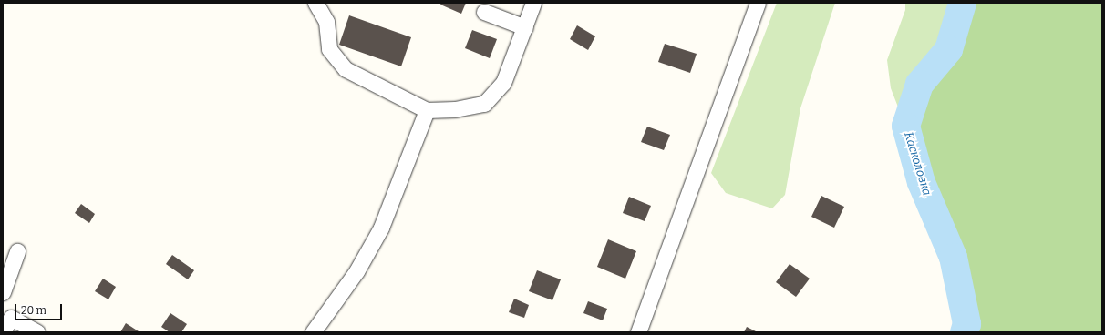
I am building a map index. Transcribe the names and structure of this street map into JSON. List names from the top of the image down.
{
  "water": ["Касколовка"],
  "scale_bar": "20 m"
}
